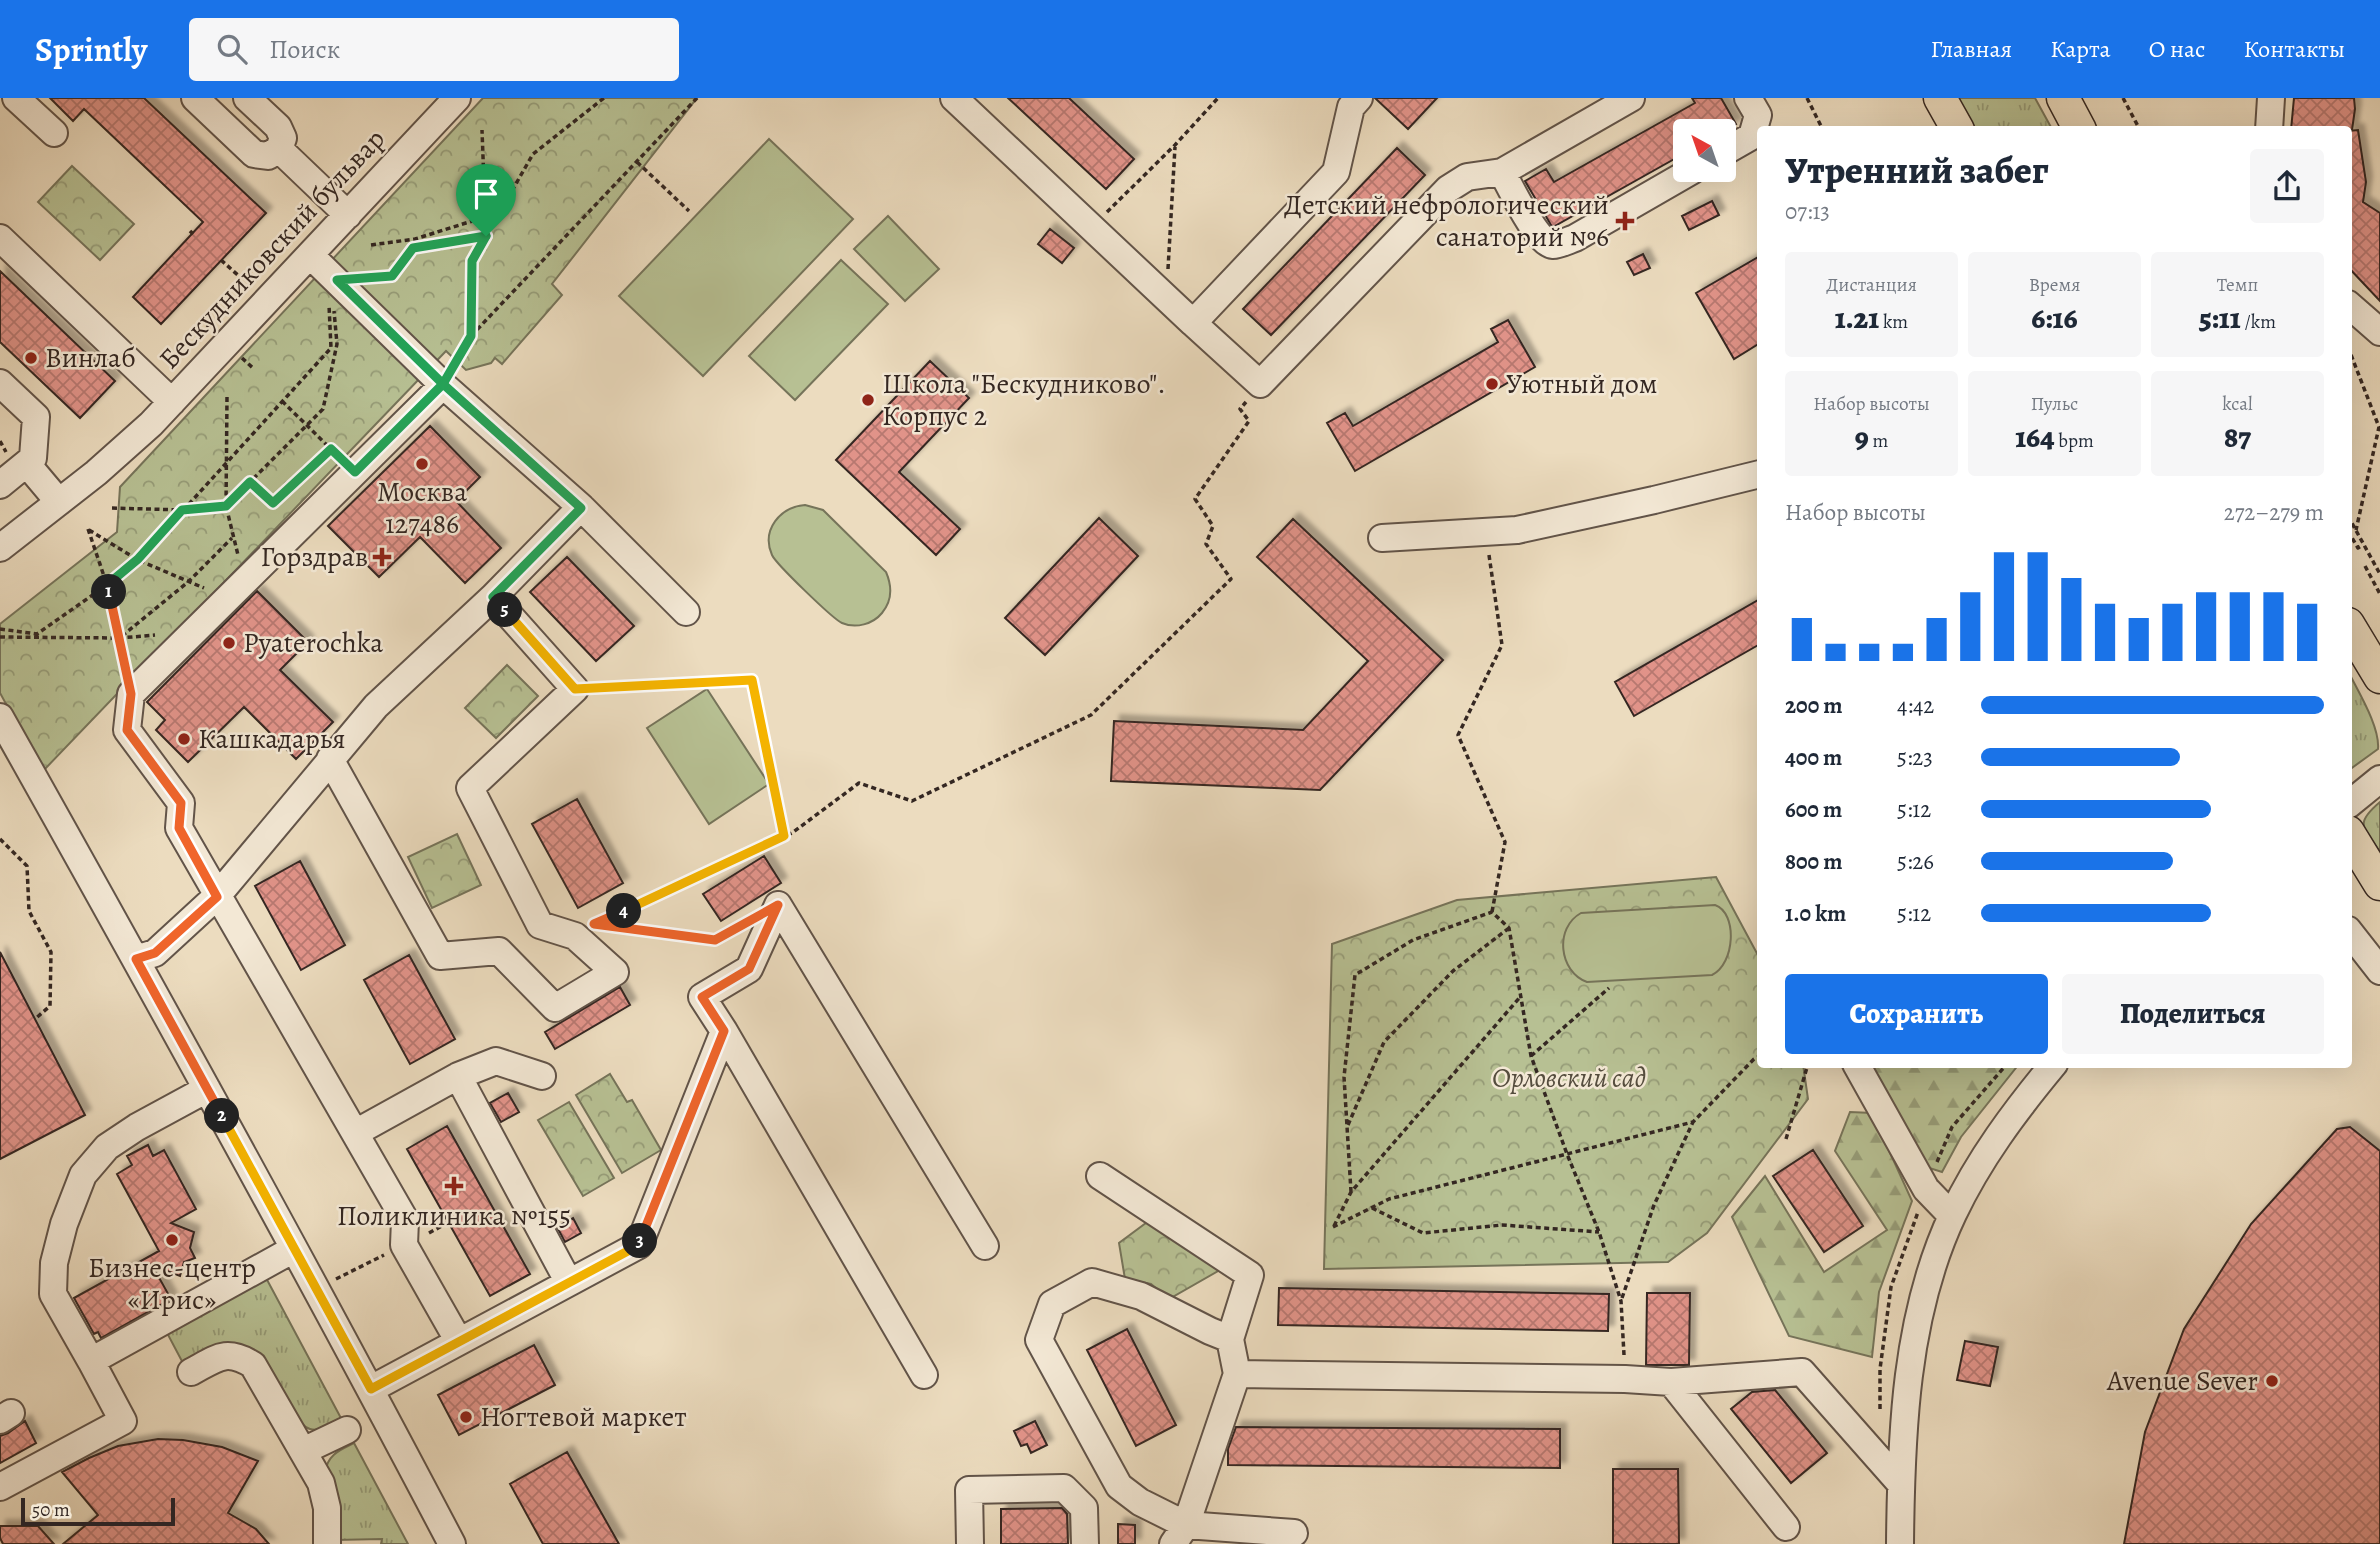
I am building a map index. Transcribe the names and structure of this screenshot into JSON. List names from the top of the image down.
{
  "streets": {
    "street": ["Бескудниковский бульвар"]
  },
  "parks": ["Орловский сад"],
  "places": {
    "health": ["Детский нефрологический санаторий №6", "Горздрав", "Поликлиника №155"],
    "other": [
      "Винлаб",
      "Уютный дом",
      "Школа \"Бескудниково\". Корпус 2",
      "Москва 127486",
      "Pyaterochka",
      "Кашкадарья",
      "Бизнес-центр «Ирис»",
      "Avenue Sever",
      "Ногтевой маркет"
    ]
  },
  "scale_bar": "50 m",
  "north": "top left",
  "page": {
    "header": "Sprintly",
    "search": "Поиск",
    "nav": [
      "Главная",
      "Карта",
      "О нас",
      "Контакты"
    ],
    "heading": ["Утренний забег", "07:13"],
    "stats": [
      ["Дистанция", "1.21 km"],
      ["Время", "6:16"],
      ["Темп", "5:11 /km"],
      ["Набор высоты", "9 m"],
      ["Пульс", "164 bpm"],
      ["kcal", "87"]
    ],
    "chart": ["Набор высоты", "272–279 m"],
    "pins": [
      "1",
      "5",
      "4",
      "2",
      "3"
    ],
    "list": [
      {
        "name": "200 m",
        "note": "4:42"
      },
      {
        "name": "400 m",
        "note": "5:23"
      },
      {
        "name": "600 m",
        "note": "5:12"
      },
      {
        "name": "800 m",
        "note": "5:26"
      },
      {
        "name": "1.0 km",
        "note": "5:12"
      }
    ],
    "buttons": ["Сохранить", "Поделиться"],
    "scale": "50 m"
  }
}
